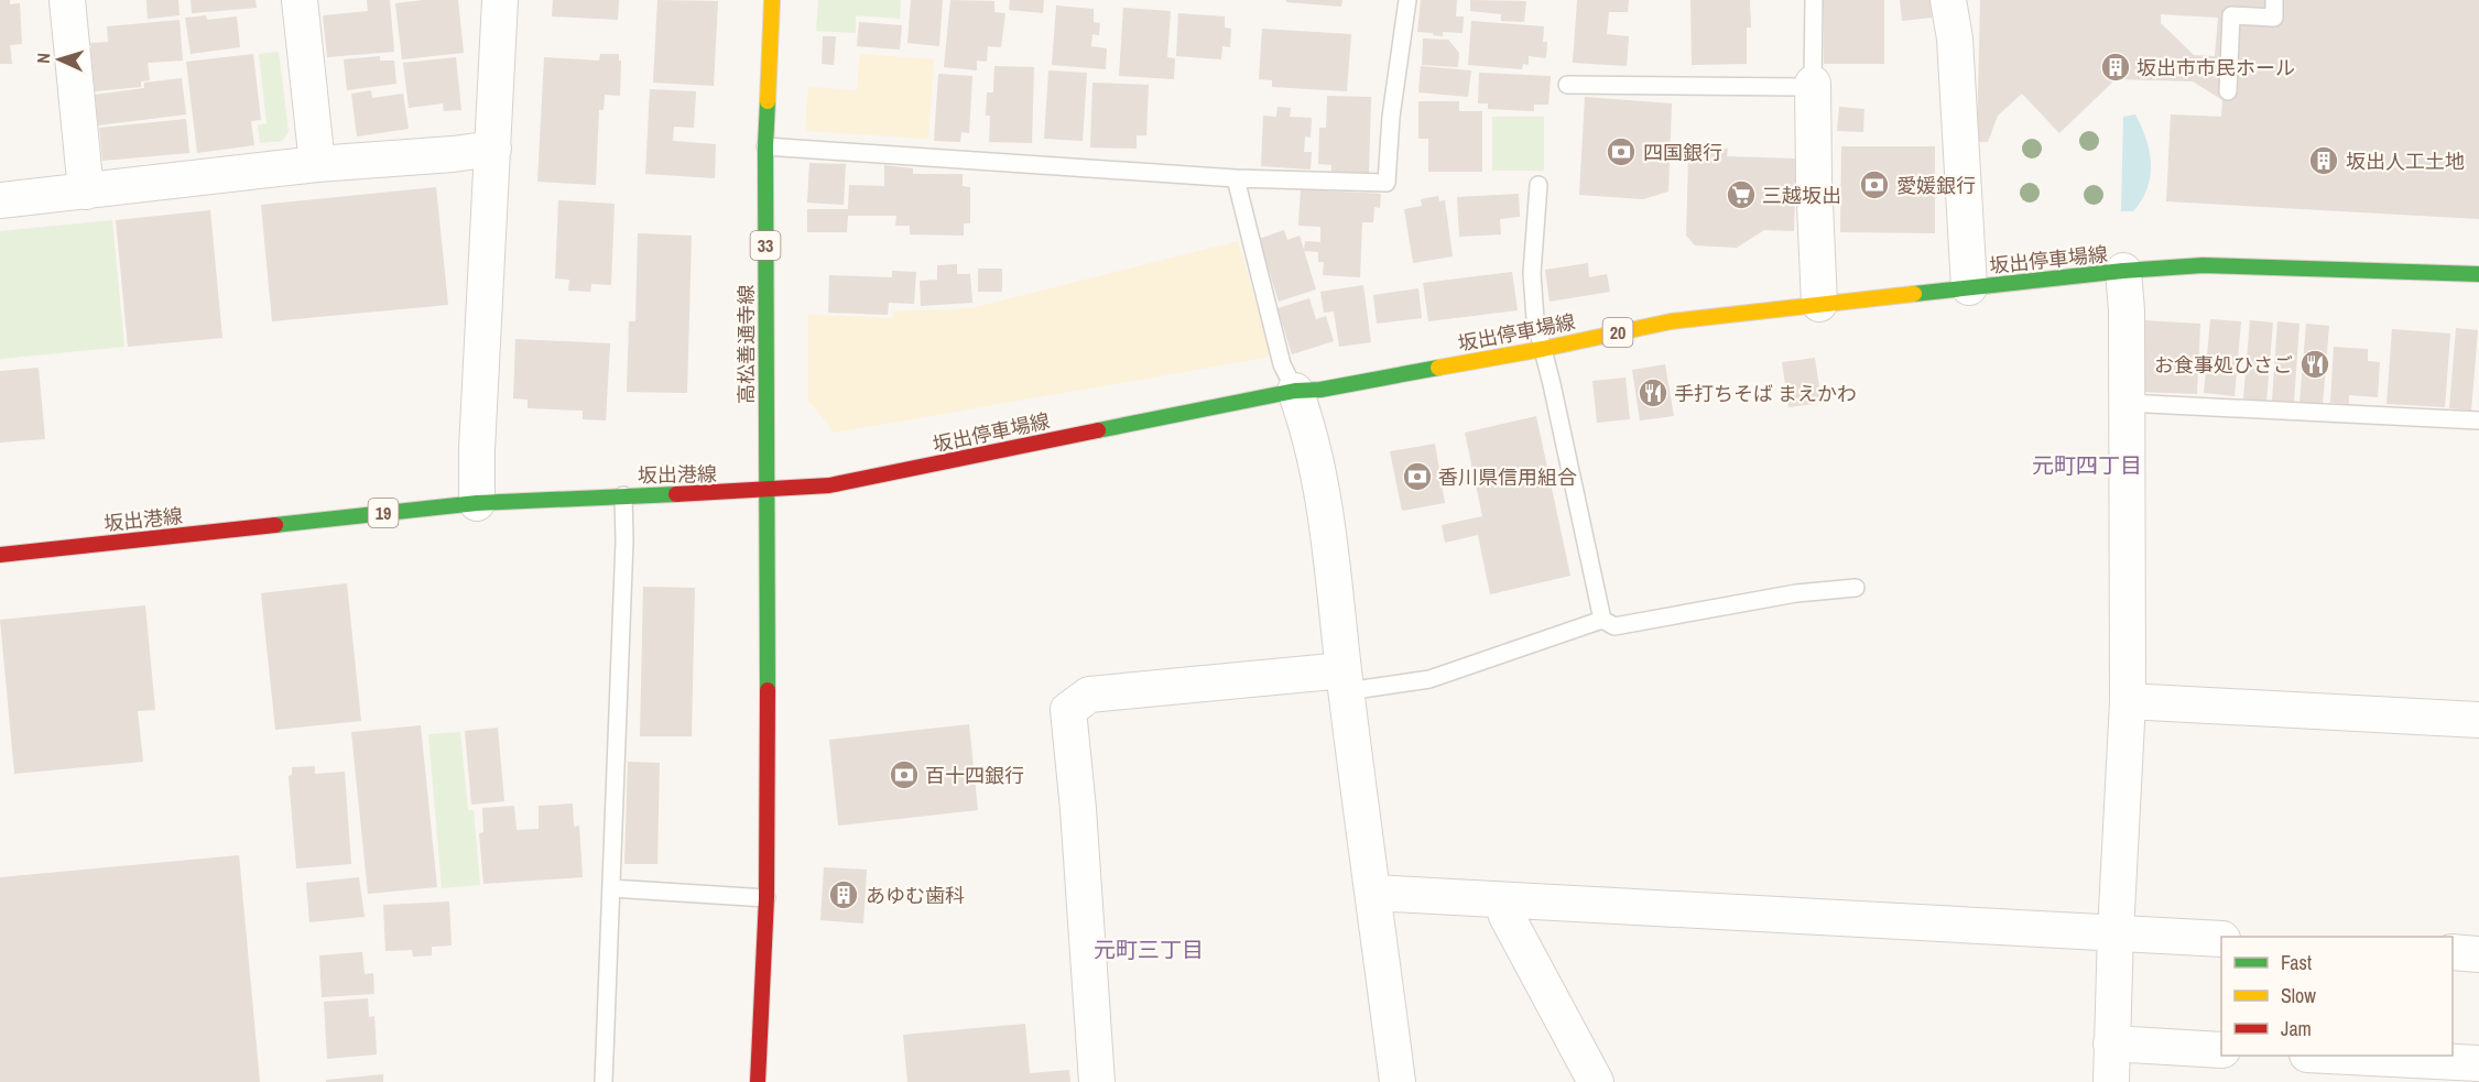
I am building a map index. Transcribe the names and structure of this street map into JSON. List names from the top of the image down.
{
  "streets": {
    "main road": [
      "33",
      "坂出停車場線",
      "20",
      "高松善通寺線",
      "坂出港線",
      "19"
    ]
  },
  "crossings": [
    ["坂出停車場線", "高松善通寺線"],
    ["坂出停車場線", "坂出港線"],
    ["高松善通寺線", "坂出港線"]
  ],
  "districts": ["元町四丁目", "元町三丁目"],
  "places": {
    "building": ["坂出市市民ホール", "坂出人工土地", "あゆむ歯科"],
    "bank": [
      "四国銀行",
      "愛媛銀行",
      "香川県信用組合",
      "百十四銀行"
    ],
    "supermarket": ["三越坂出"],
    "restaurant": ["お食事処ひさご", "手打ちそば まえかわ"]
  },
  "legend": ["Fast", "Slow", "Jam"],
  "north": "left"
}
